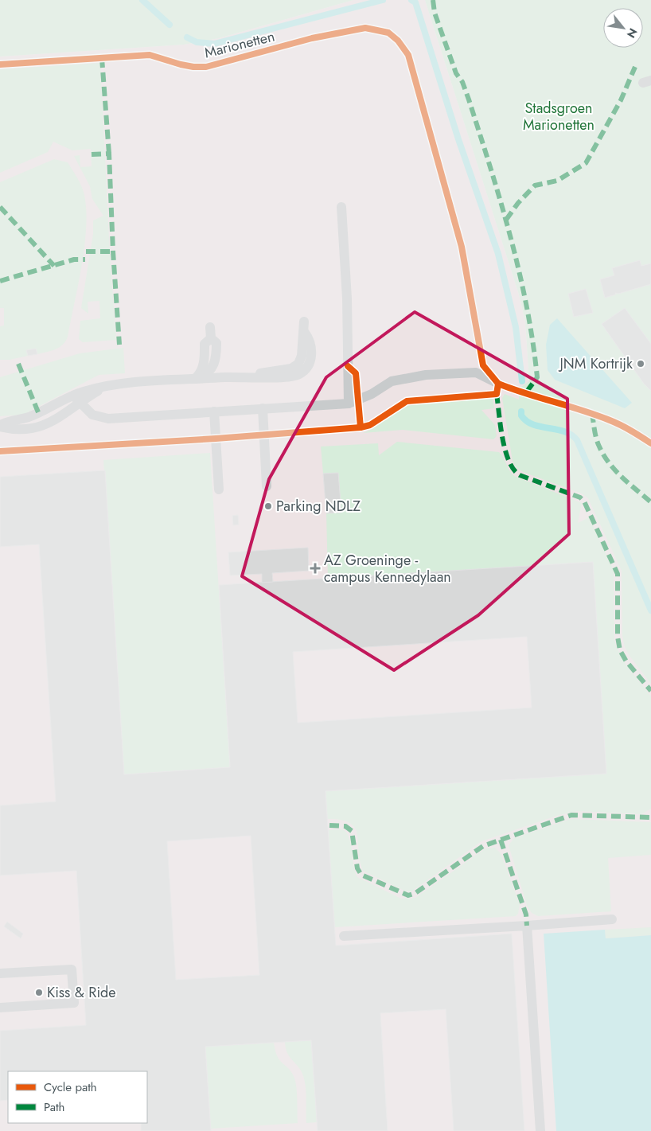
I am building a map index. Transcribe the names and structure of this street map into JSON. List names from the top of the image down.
{
  "streets": {
    "cycle path": ["Marionetten"]
  },
  "parks": ["Stadsgroen Marionetten"],
  "places": {
    "other": ["JNM Kortrijk", "Parking NDLZ", "Kiss & Ride"],
    "health": ["AZ Groeninge - campus Kennedylaan"]
  },
  "legend": ["Cycle path", "Path"],
  "north": "bottom right"
}
